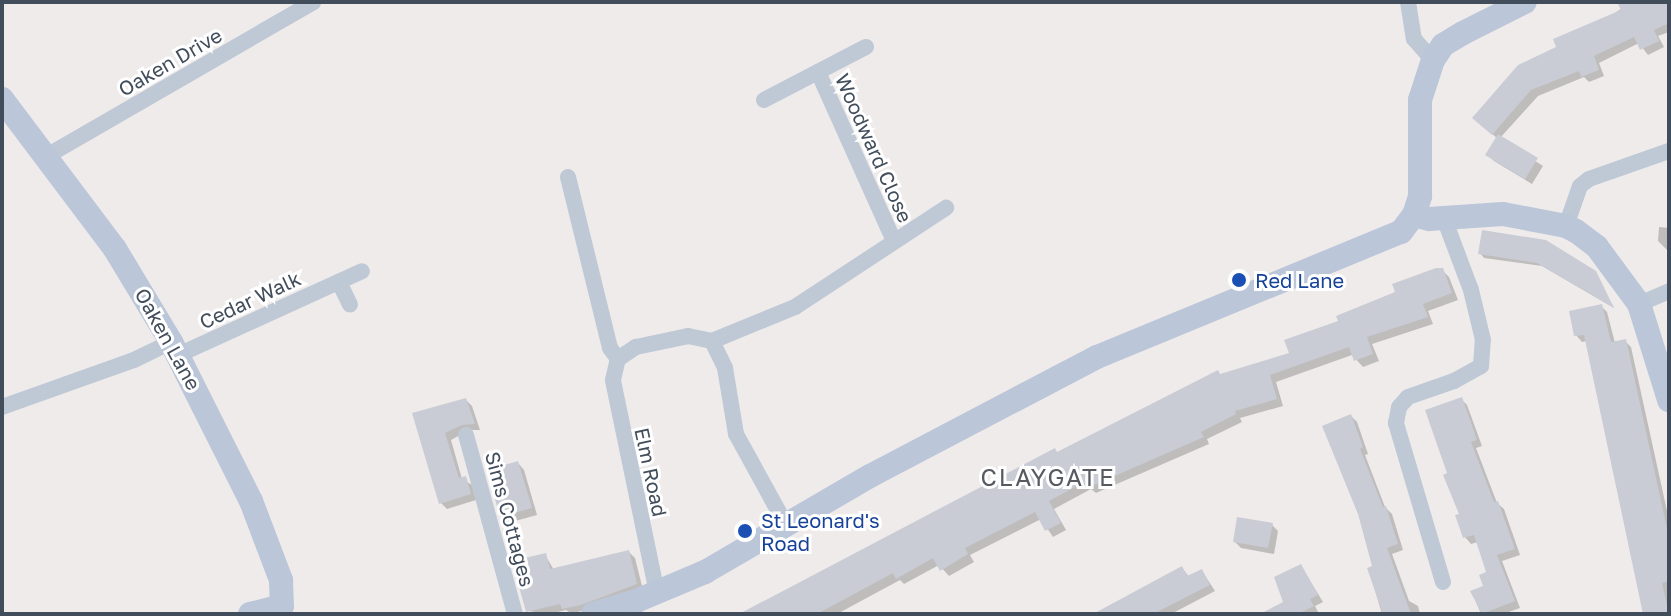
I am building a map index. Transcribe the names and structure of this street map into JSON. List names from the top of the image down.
{
  "streets": {
    "street": [
      "Oaken Drive",
      "Woodward Close",
      "Cedar Walk",
      "Oaken Lane",
      "Elm Road",
      "Sims Cottages"
    ]
  },
  "crossings": [
    ["Oaken Drive", "Oaken Lane"],
    ["Cedar Walk", "Oaken Lane"]
  ],
  "districts": ["CLAYGATE"],
  "places": ["Red Lane", "St Leonard's Road"]
}
